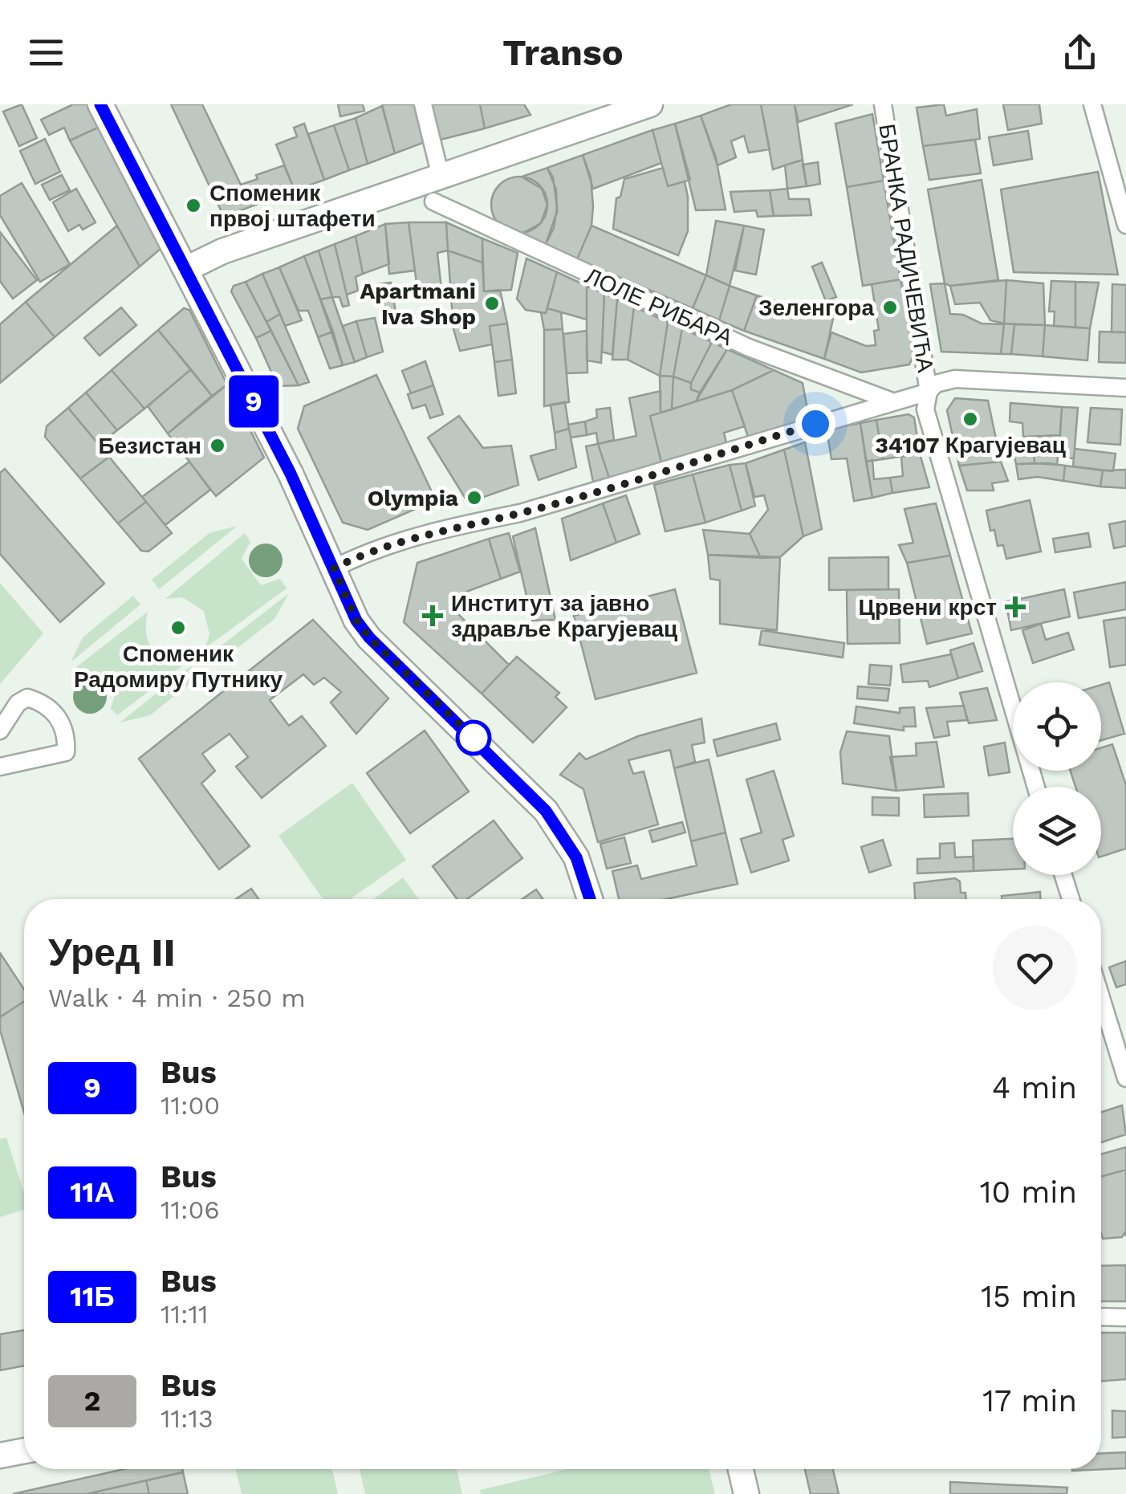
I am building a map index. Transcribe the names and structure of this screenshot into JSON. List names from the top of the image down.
{
  "streets": {
    "street": ["БРАНКА РАДИЧЕВИЋА", "ЛОЛЕ РИБАРА"]
  },
  "places": {
    "other": [
      "Споменик првој штафети",
      "Apartmani Iva Shop",
      "Зеленгора",
      "34107 Крагујевац",
      "Безистан",
      "Olympia",
      "Споменик Радомиру Путнику"
    ],
    "health": ["Црвени крст", "Институт за јавно здравље Крагујевац"]
  },
  "lines": ["bus line 9"],
  "page": {
    "header": "Transo",
    "on_map": "9",
    "heading": ["Уред II", "Walk · 4 min · 250 m"],
    "list": [
      {
        "mark": "9",
        "name": "Bus",
        "note": "11:00",
        "value": "4 min"
      },
      {
        "mark": "11А",
        "name": "Bus",
        "note": "11:06",
        "value": "10 min"
      },
      {
        "mark": "11Б",
        "name": "Bus",
        "note": "11:11",
        "value": "15 min"
      },
      {
        "mark": "2",
        "name": "Bus",
        "note": "11:13",
        "value": "17 min"
      }
    ]
  }
}
